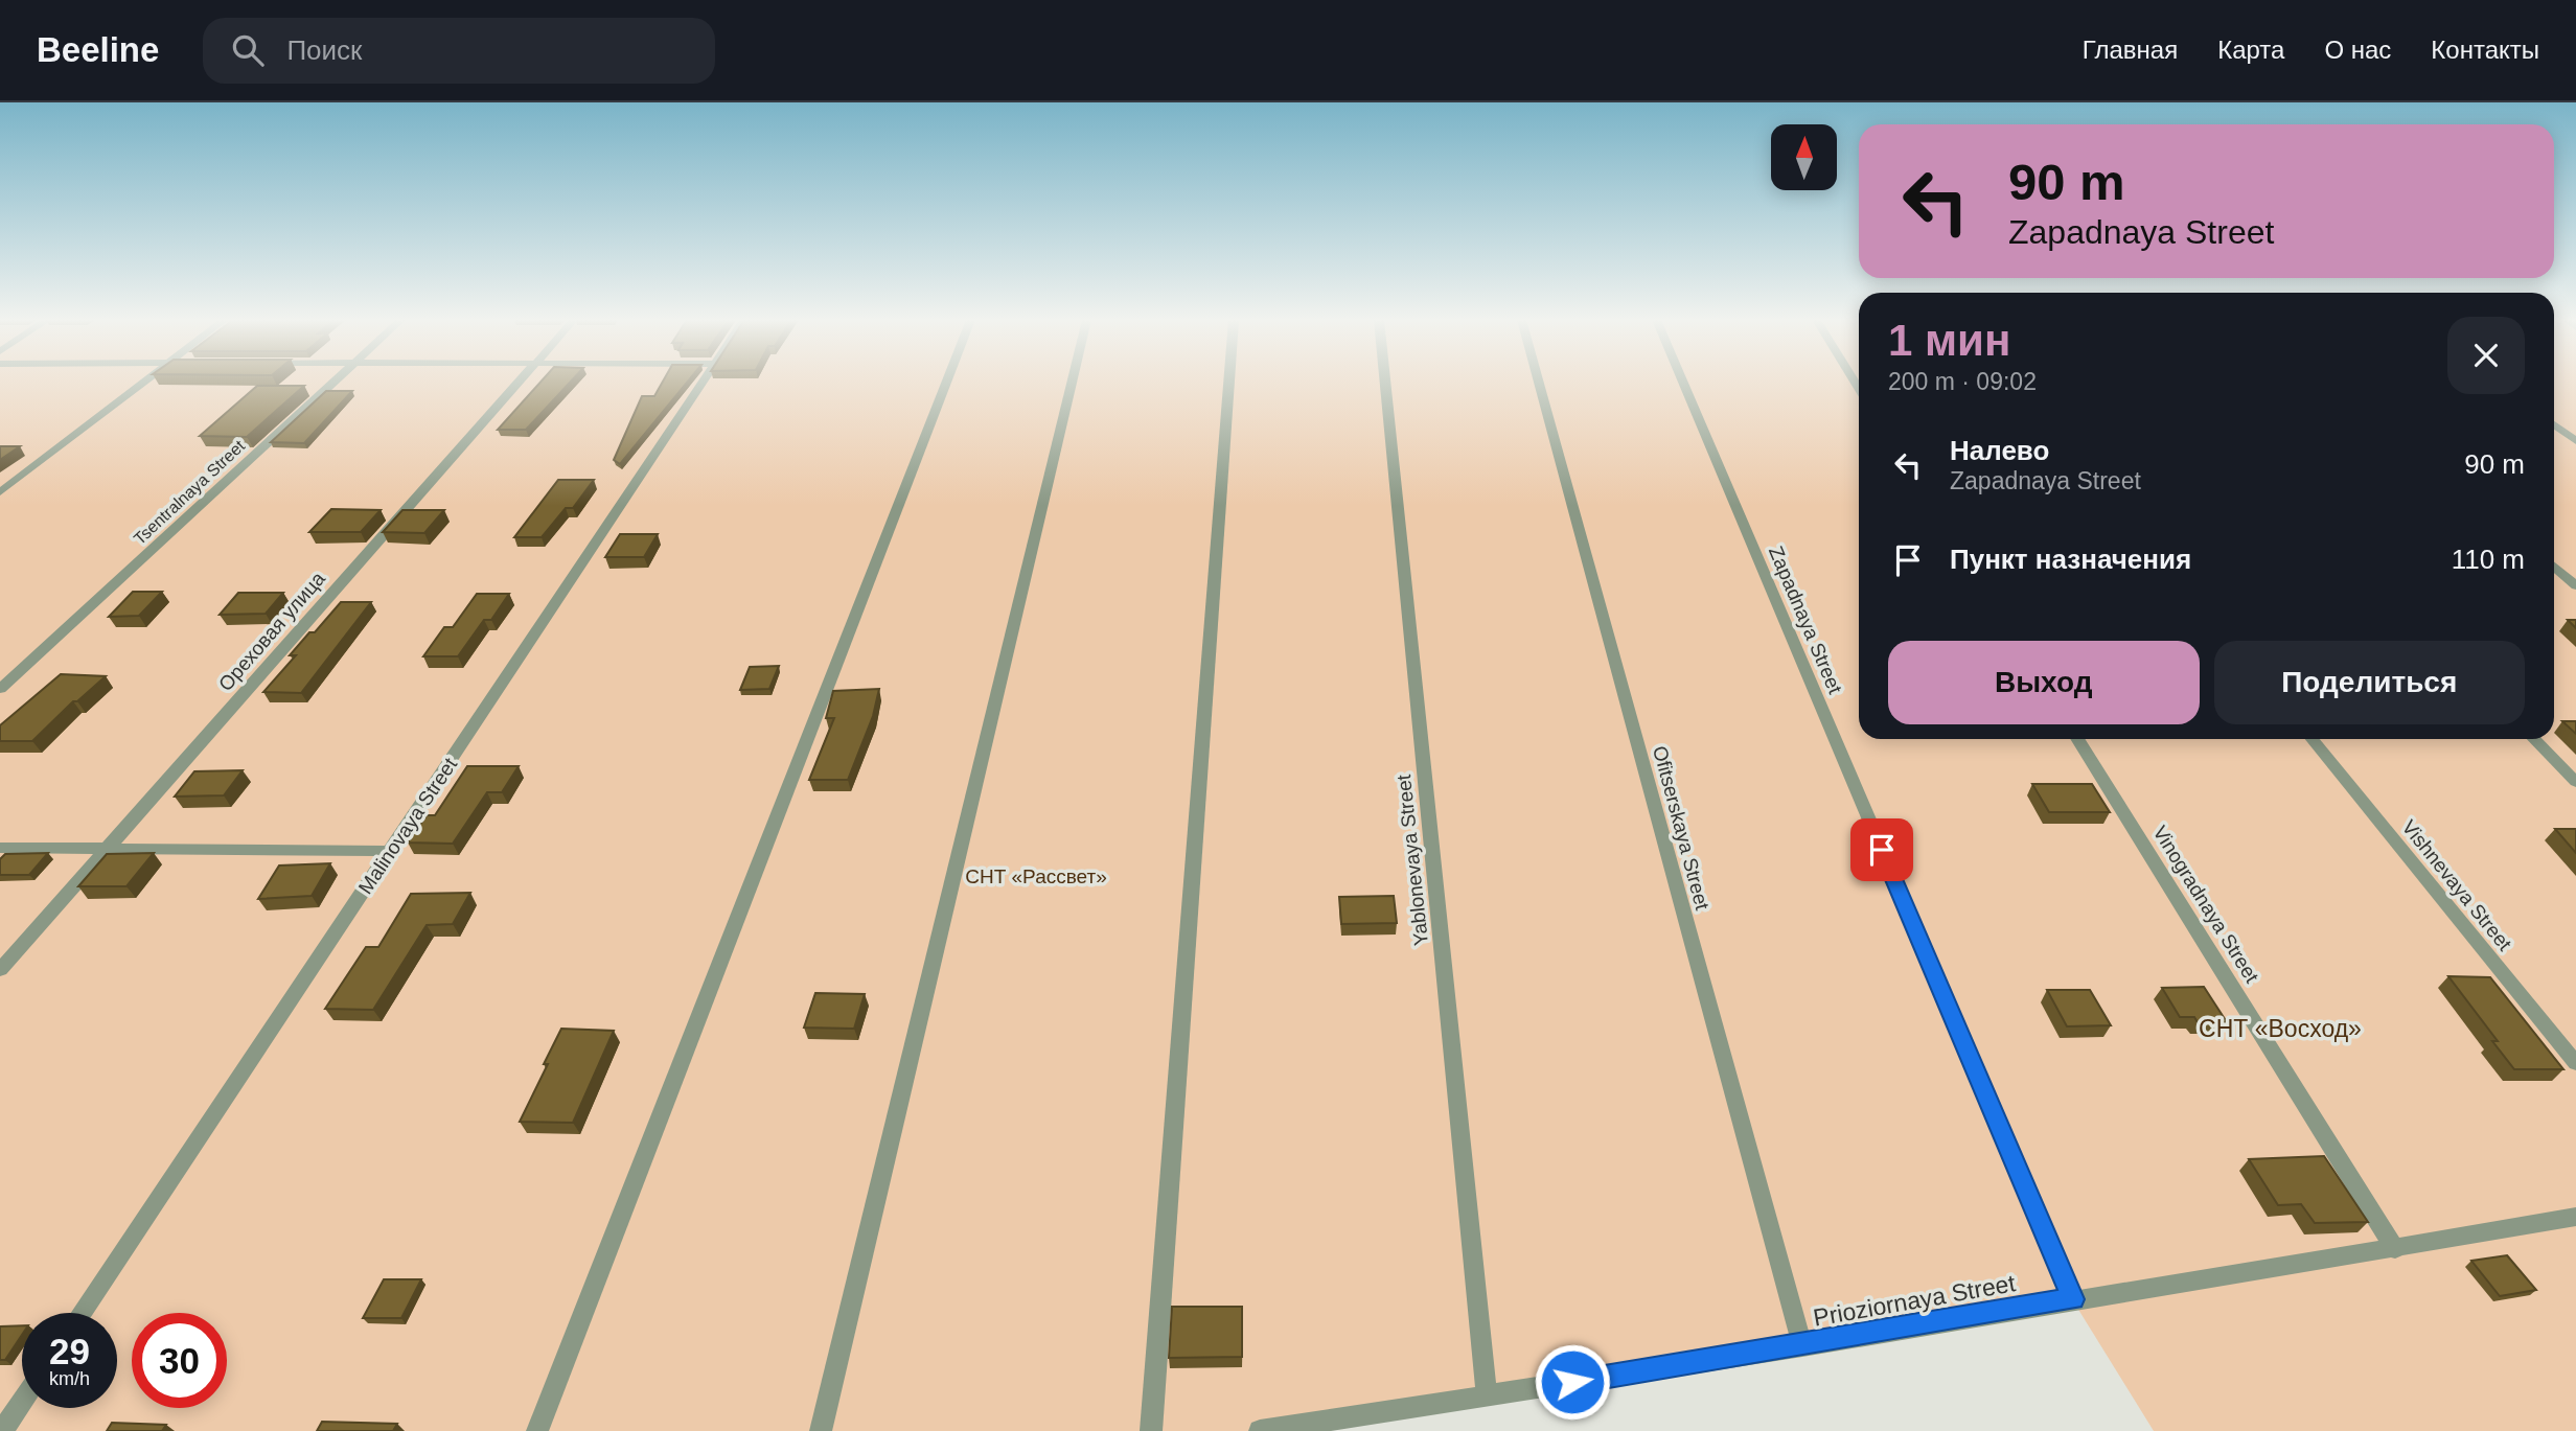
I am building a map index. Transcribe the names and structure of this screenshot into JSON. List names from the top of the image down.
{
  "streets": {
    "street": [
      "Tsentralnaya Street",
      "Zapadnaya Street",
      "Ореховая улица",
      "Malinovaya Street",
      "Ofitserskaya Street",
      "Yablonevaya Street",
      "Vishnevaya Street",
      "Vinogradnaya Street",
      "Prioziornaya Street"
    ]
  },
  "crossings": [
    ["Zapadnaya Street", "Prioziornaya Street"],
    ["Ofitserskaya Street", "Prioziornaya Street"],
    ["Yablonevaya Street", "Prioziornaya Street"],
    ["Vinogradnaya Street", "Prioziornaya Street"]
  ],
  "parks": ["СНТ «Рассвет»", "СНТ «Восход»"],
  "north": "top",
  "page": {
    "header": "Beeline",
    "search": "Поиск",
    "nav": [
      "Главная",
      "Карта",
      "О нас",
      "Контакты"
    ],
    "turn": ["90 m", "Zapadnaya Street"],
    "heading": ["1 мин", "200 m · 09:02"],
    "list": [
      {
        "name": "Налево",
        "note": "Zapadnaya Street",
        "value": "90 m"
      },
      {
        "name": "Пункт назначения",
        "value": "110 m"
      }
    ],
    "buttons": ["Выход", "Поделиться"],
    "speed": "29 km/h",
    "limit": "30"
  }
}
